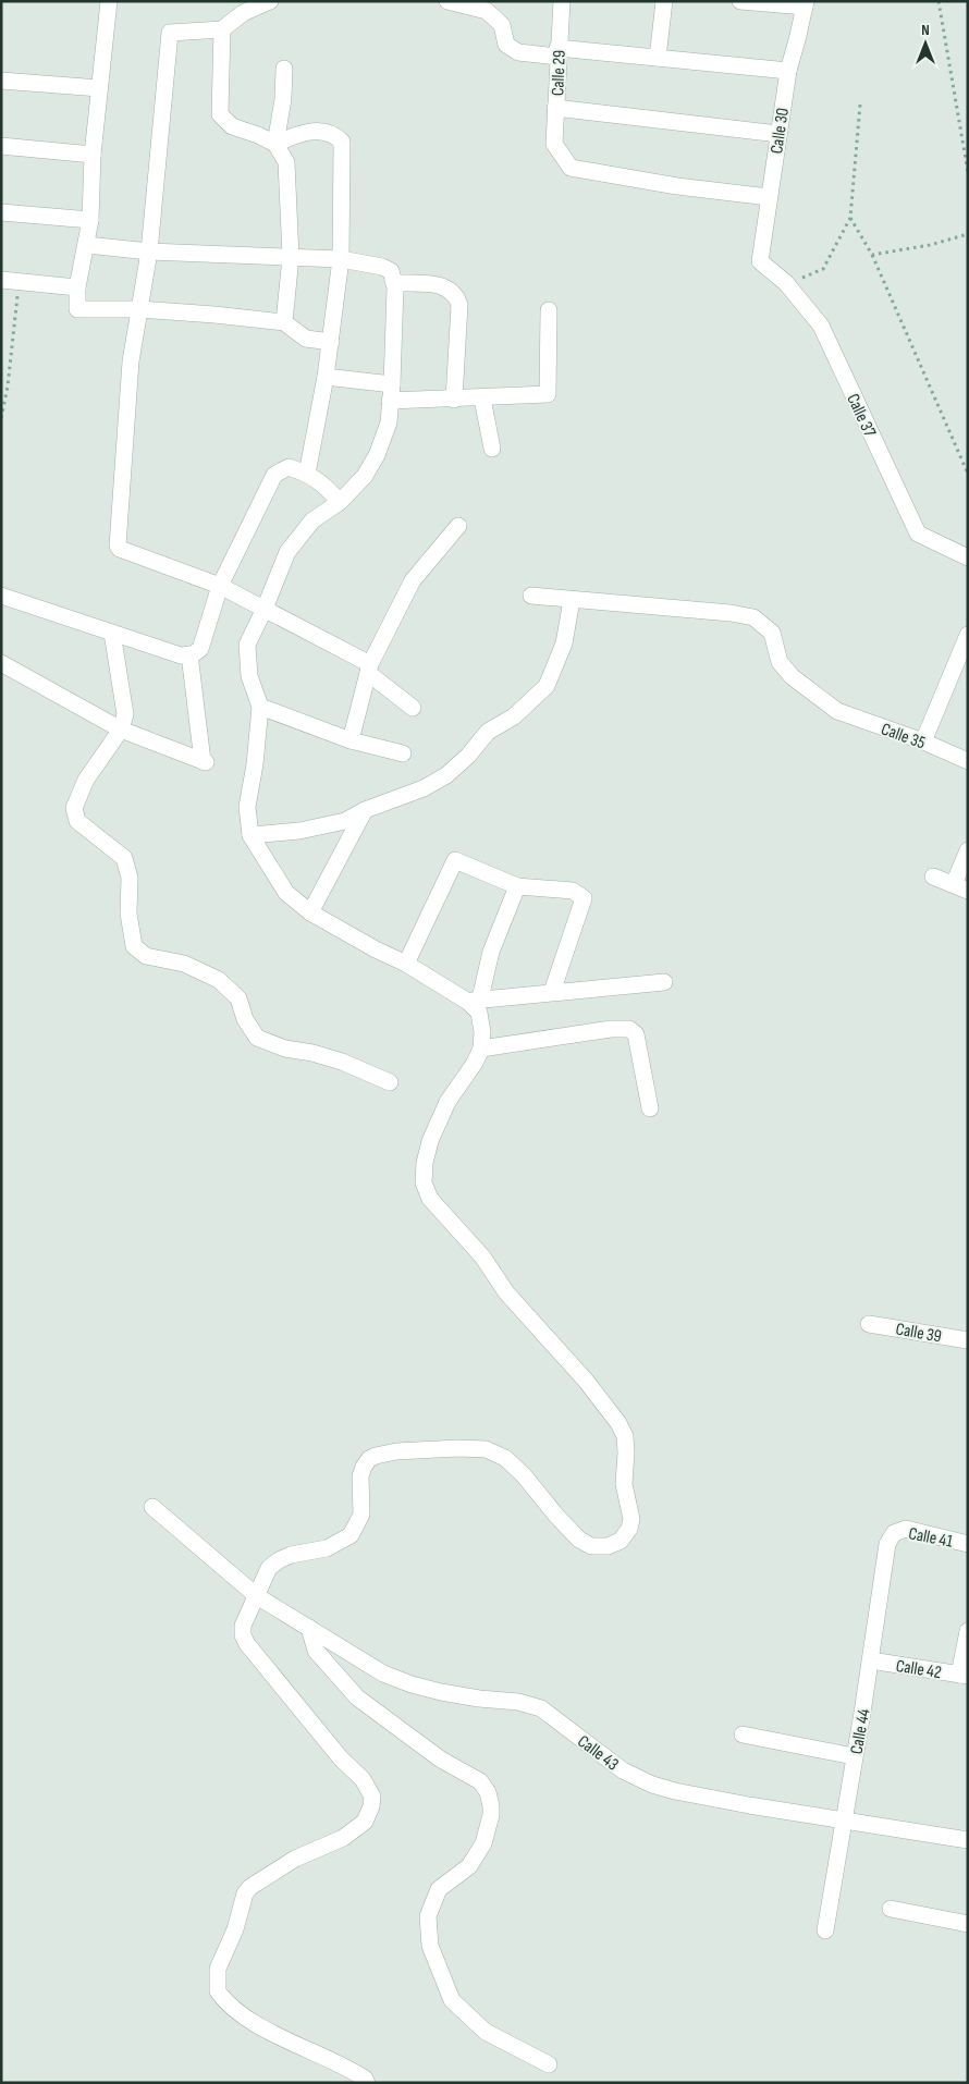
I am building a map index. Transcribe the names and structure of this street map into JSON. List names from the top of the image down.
{
  "streets": {
    "street": [
      "Calle 29",
      "Calle 30",
      "Calle 37",
      "Calle 35",
      "Calle 39",
      "Calle 41",
      "Calle 42",
      "Calle 44",
      "Calle 43"
    ]
  },
  "crossings": [
    ["Calle 29", "Calle 30"],
    ["Calle 30", "Calle 37"],
    ["Calle 41", "Calle 44"],
    ["Calle 42", "Calle 44"],
    ["Calle 44", "Calle 43"]
  ],
  "north": "top"
}
